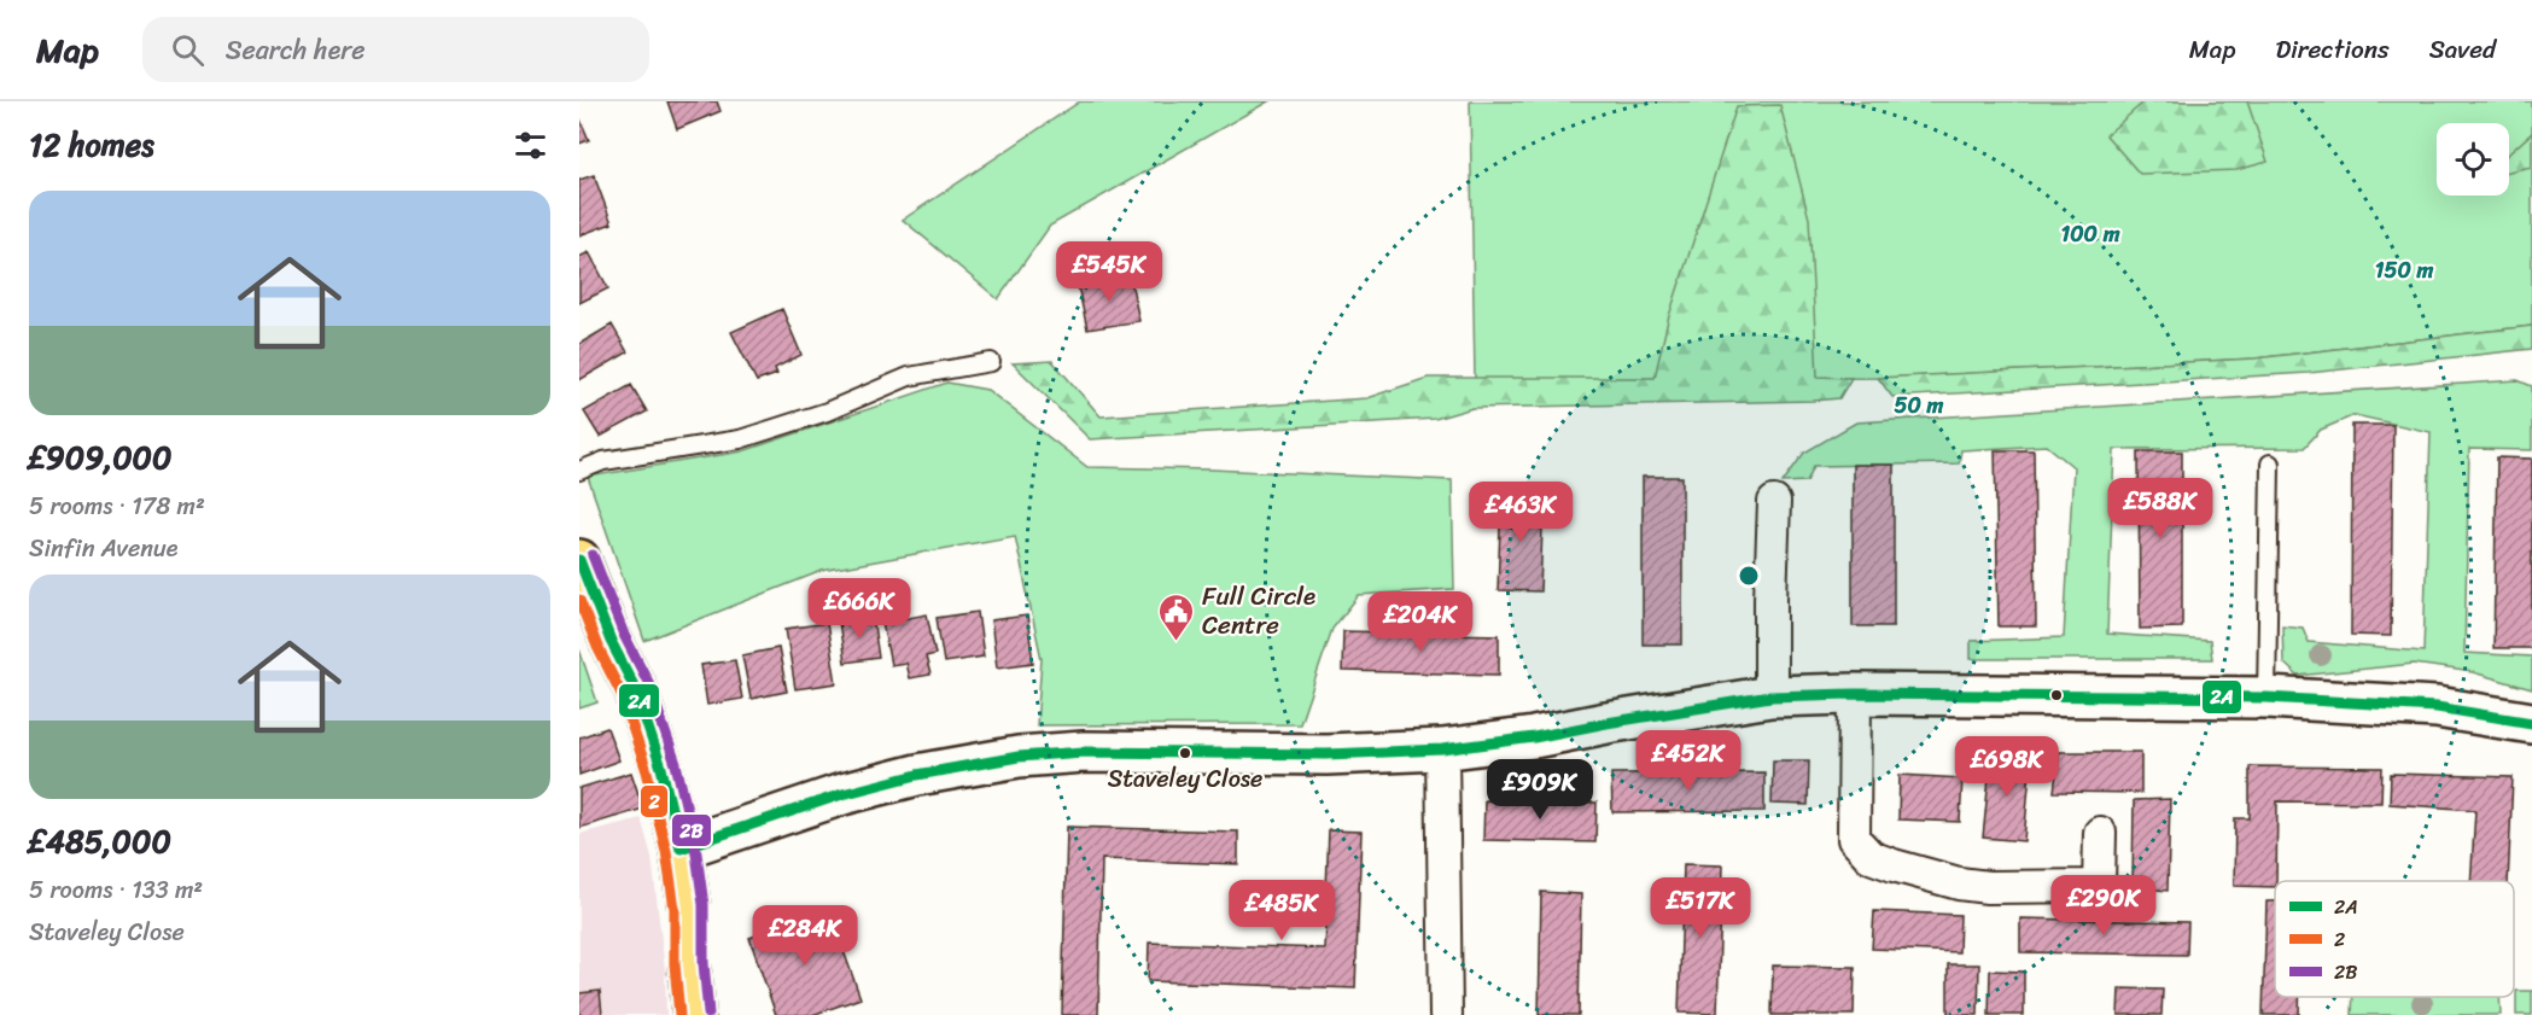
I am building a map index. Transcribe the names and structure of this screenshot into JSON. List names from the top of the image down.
{
  "places": {
    "public building": ["Full Circle Centre"],
    "other": ["Staveley Close"]
  },
  "lines": ["transit line 2B", "transit line 2A", "transit line 2"],
  "legend": ["2A", "2", "2B"],
  "page": {
    "header": "Map",
    "search": "Search here",
    "nav": ["Map", "Directions", "Saved"],
    "heading": "12 homes",
    "list": [
      {
        "name": "£909,000",
        "note": "5 rooms · 178 m² · Sinfin Avenue"
      },
      {
        "name": "£485,000",
        "note": "5 rooms · 133 m² · Staveley Close"
      }
    ],
    "price": [
      "£545K",
      "£588K",
      "£463K",
      "£666K",
      "£204K",
      "£452K",
      "£698K",
      "£909K",
      "£290K",
      "£517K",
      "£485K",
      "£284K"
    ]
  },
  "rings": ["100 m", "150 m", "50 m"]
}
